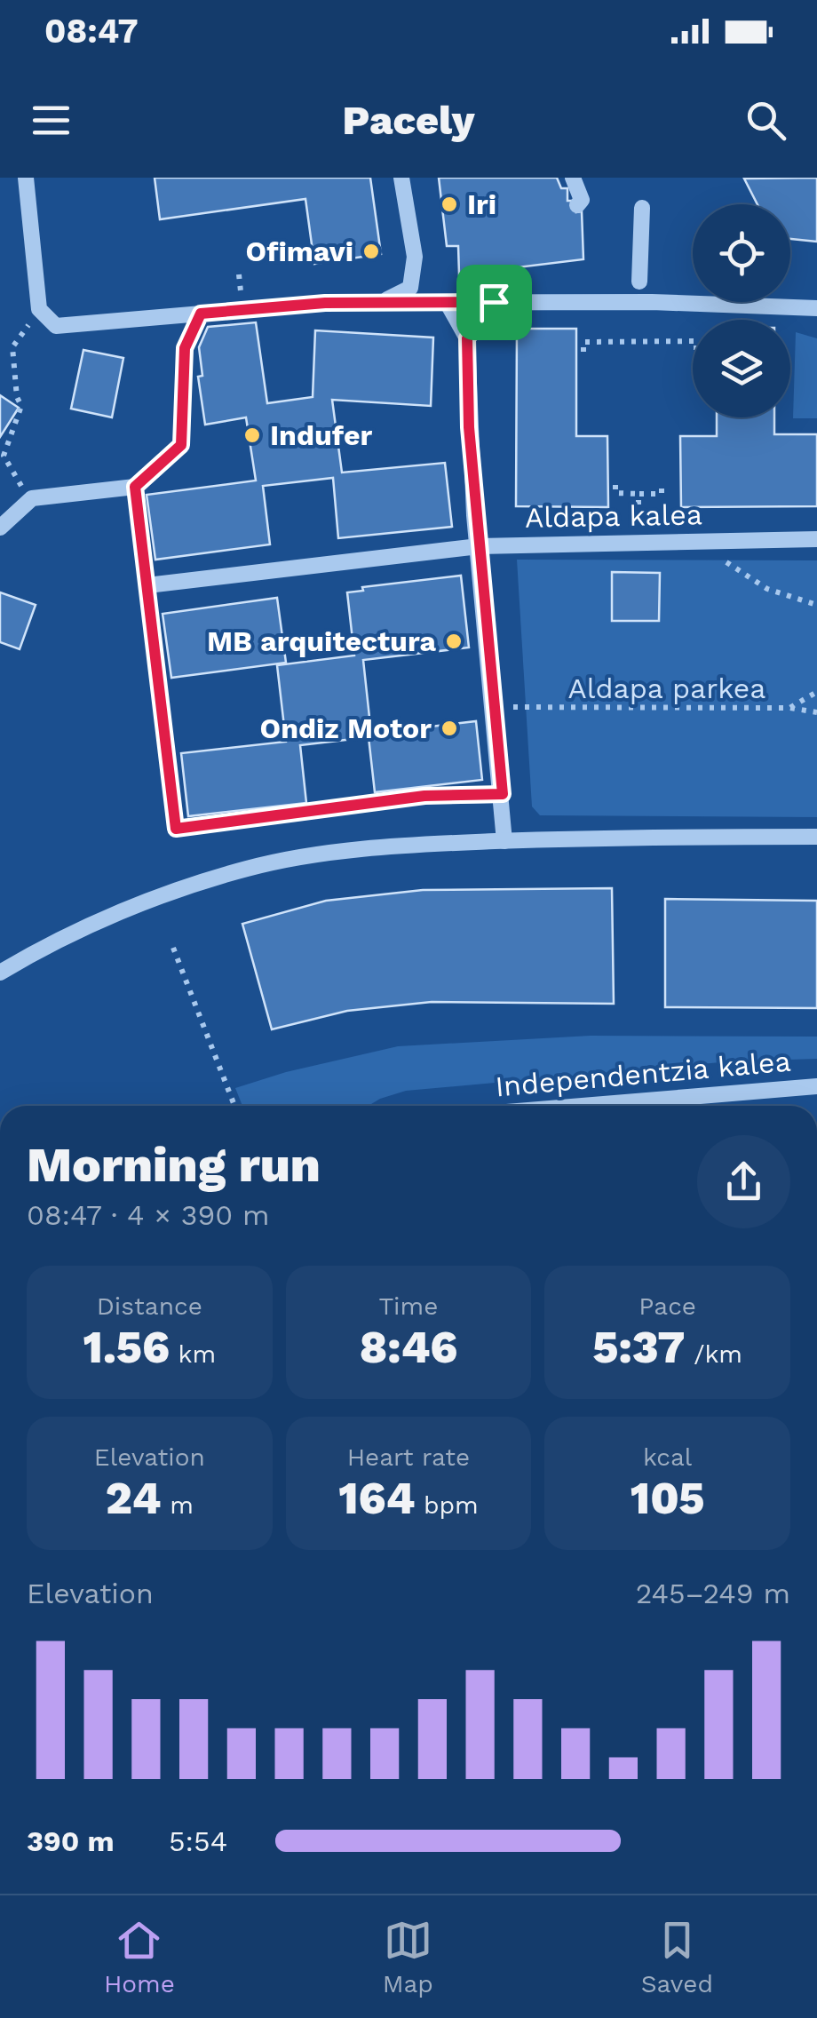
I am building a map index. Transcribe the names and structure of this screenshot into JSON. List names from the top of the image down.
{
  "streets": {
    "street": ["Aldapa kalea", "Independentzia kalea"]
  },
  "parks": ["Aldapa parkea"],
  "places": [
    "Iri",
    "Ofimavi",
    "Indufer",
    "MB arquitectura",
    "Ondiz Motor"
  ],
  "page": {
    "status": "08:47",
    "header": "Pacely",
    "heading": ["Morning run", "08:47 · 4 × 390 m"],
    "stats": [
      ["Distance", "1.56 km"],
      ["Time", "8:46"],
      ["Pace", "5:37 /km"],
      ["Elevation", "24 m"],
      ["Heart rate", "164 bpm"],
      ["kcal", "105"]
    ],
    "chart": ["Elevation", "245–249 m"],
    "list": [
      {
        "name": "390 m",
        "note": "5:54"
      }
    ],
    "tabs": ["Home", "Map", "Saved"]
  }
}
